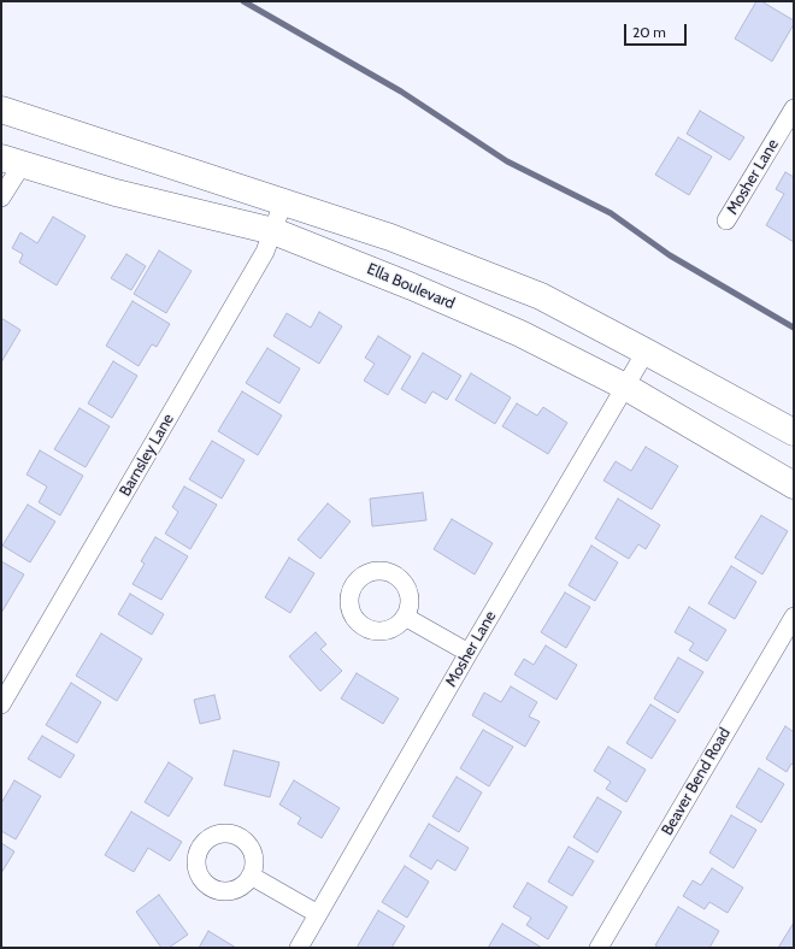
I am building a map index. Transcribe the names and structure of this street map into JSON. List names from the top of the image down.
{
  "streets": {
    "main road": ["Ella Boulevard"],
    "street": ["Mosher Lane", "Barnsley Lane", "Beaver Bend Road"]
  },
  "crossings": [
    ["Mosher Lane", "Ella Boulevard"],
    ["Ella Boulevard", "Barnsley Lane"]
  ],
  "scale_bar": "20 m"
}
